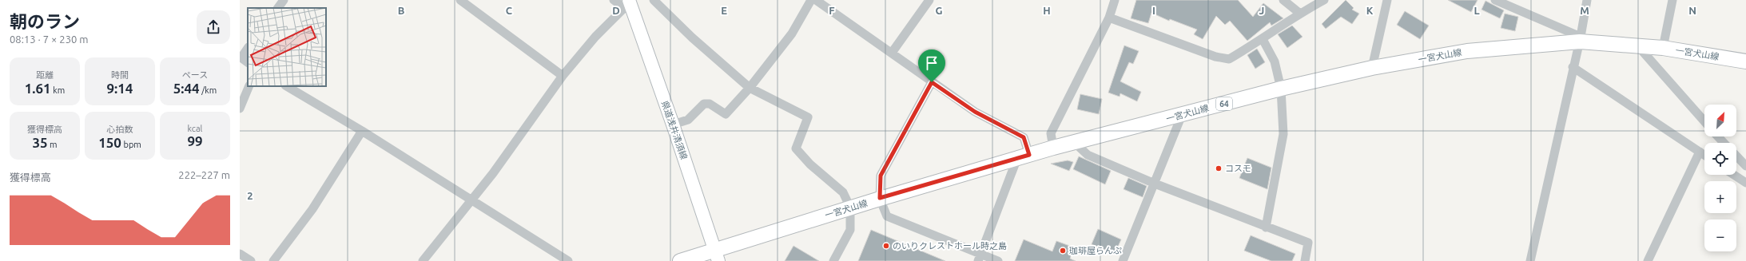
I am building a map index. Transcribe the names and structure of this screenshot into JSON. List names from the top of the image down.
{
  "streets": {
    "main road": ["一宮犬山線", "64", "県道浅井清須線"]
  },
  "crossings": [
    ["一宮犬山線", "県道浅井清須線"]
  ],
  "places": ["コスモ", "のいりクレストホール時之島", "珈琲屋らんぷ"],
  "north": "top right",
  "page": {
    "heading": ["朝のラン", "08:13 · 7 × 230 m"],
    "stats": [
      ["距離", "1.61 km"],
      ["時間", "9:14"],
      ["ペース", "5:44 /km"],
      ["獲得標高", "35 m"],
      ["心拍数", "150 bpm"],
      ["kcal", "99"]
    ],
    "map_buttons": ["+", "−"],
    "chart": ["獲得標高", "222–227 m"]
  },
  "grid": {
    "columns": [
      "B",
      "C",
      "D",
      "E",
      "F",
      "G",
      "H",
      "I",
      "J",
      "K",
      "L",
      "M",
      "N"
    ],
    "rows": ["2"]
  }
}
